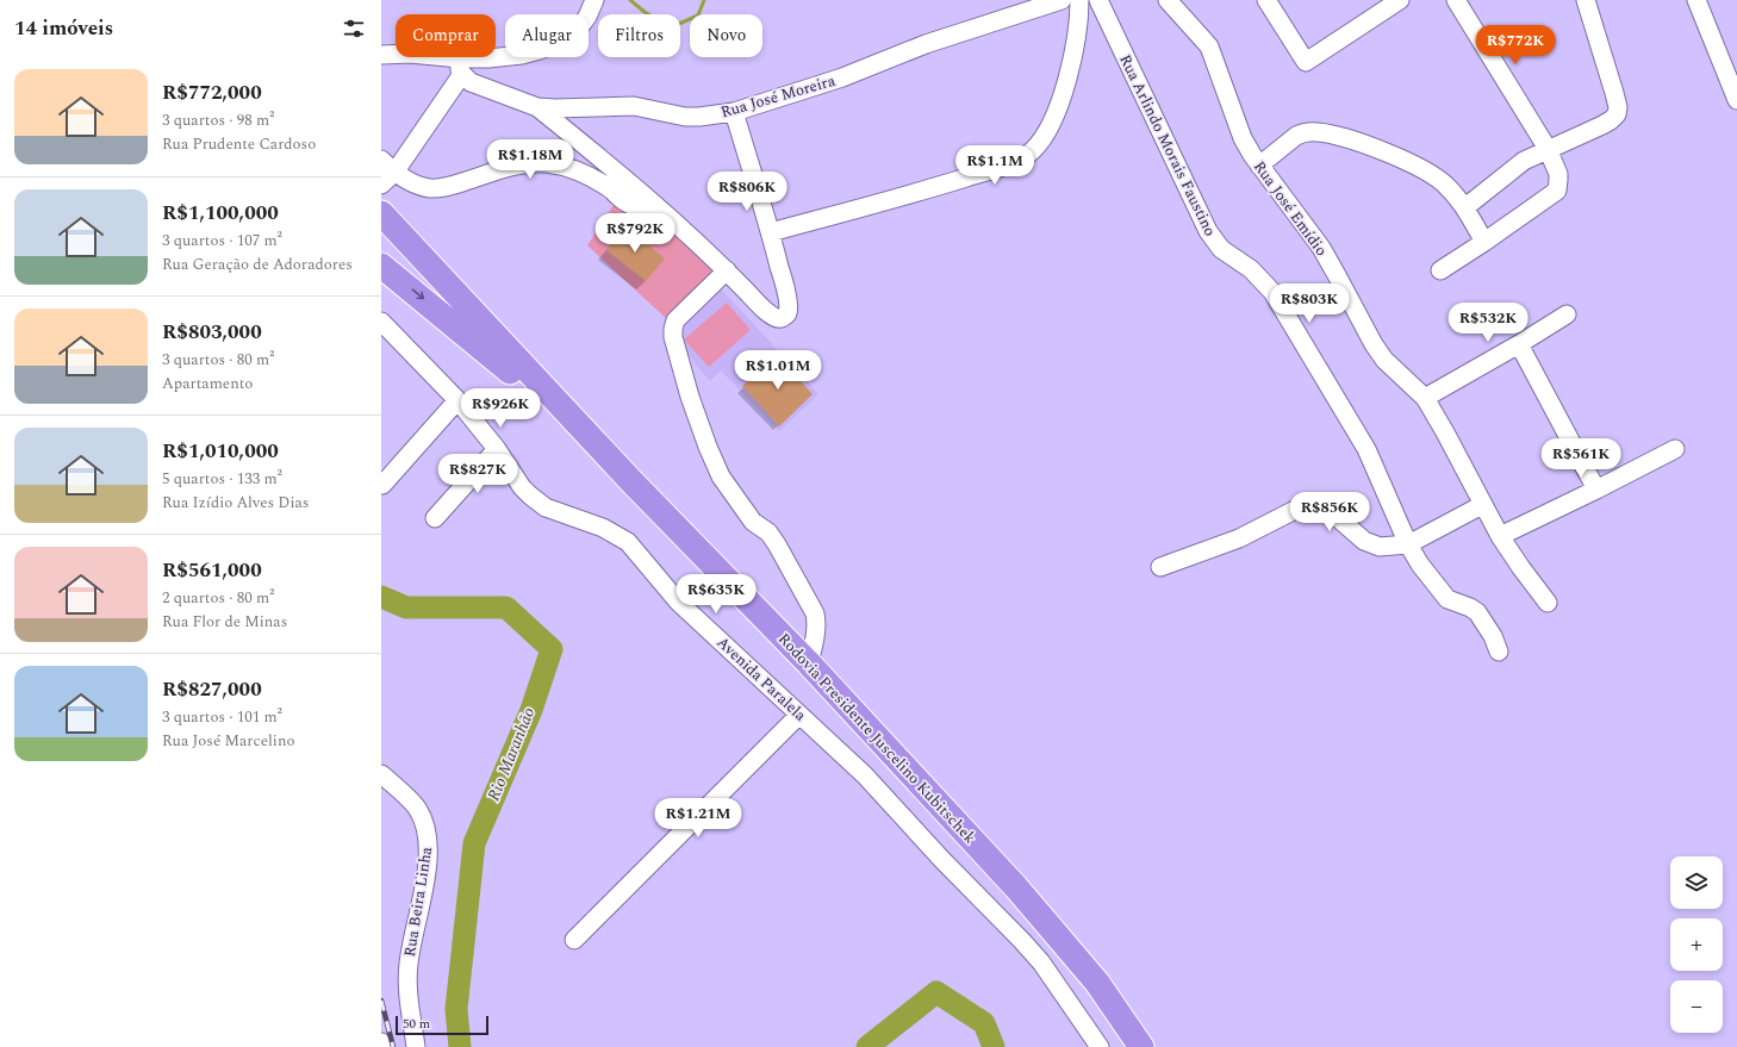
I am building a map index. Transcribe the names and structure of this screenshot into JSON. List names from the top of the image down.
{
  "streets": {
    "highway": ["Rodovia Presidente Juscelino Kubitschek"],
    "street": [
      "Rua José Moreira",
      "Rua Arlindo Morais Faustino",
      "Rua José Emídio",
      "Avenida Paralela",
      "Rua Beira Linha"
    ]
  },
  "water": ["Rio Maranhão"],
  "scale_bar": "50 m",
  "page": {
    "heading": "14 imóveis",
    "chip": [
      "Comprar",
      "Alugar",
      "Filtros",
      "Novo"
    ],
    "price": [
      "R$772K",
      "R$1.18M",
      "R$1.1M",
      "R$806K",
      "R$792K",
      "R$803K",
      "R$532K",
      "R$1.01M",
      "R$926K",
      "R$561K",
      "R$827K",
      "R$856K",
      "R$635K",
      "R$1.21M"
    ],
    "list": [
      {
        "name": "R$772,000",
        "note": "3 quartos · 98 m² · Rua Prudente Cardoso"
      },
      {
        "name": "R$1,100,000",
        "note": "3 quartos · 107 m² · Rua Geração de Adoradores"
      },
      {
        "name": "R$803,000",
        "note": "3 quartos · 80 m² · Apartamento"
      },
      {
        "name": "R$1,010,000",
        "note": "5 quartos · 133 m² · Rua Izídio Alves Dias"
      },
      {
        "name": "R$561,000",
        "note": "2 quartos · 80 m² · Rua Flor de Minas"
      },
      {
        "name": "R$827,000",
        "note": "3 quartos · 101 m² · Rua José Marcelino"
      }
    ],
    "map_buttons": ["+", "−"],
    "scale": "50 m"
  }
}
